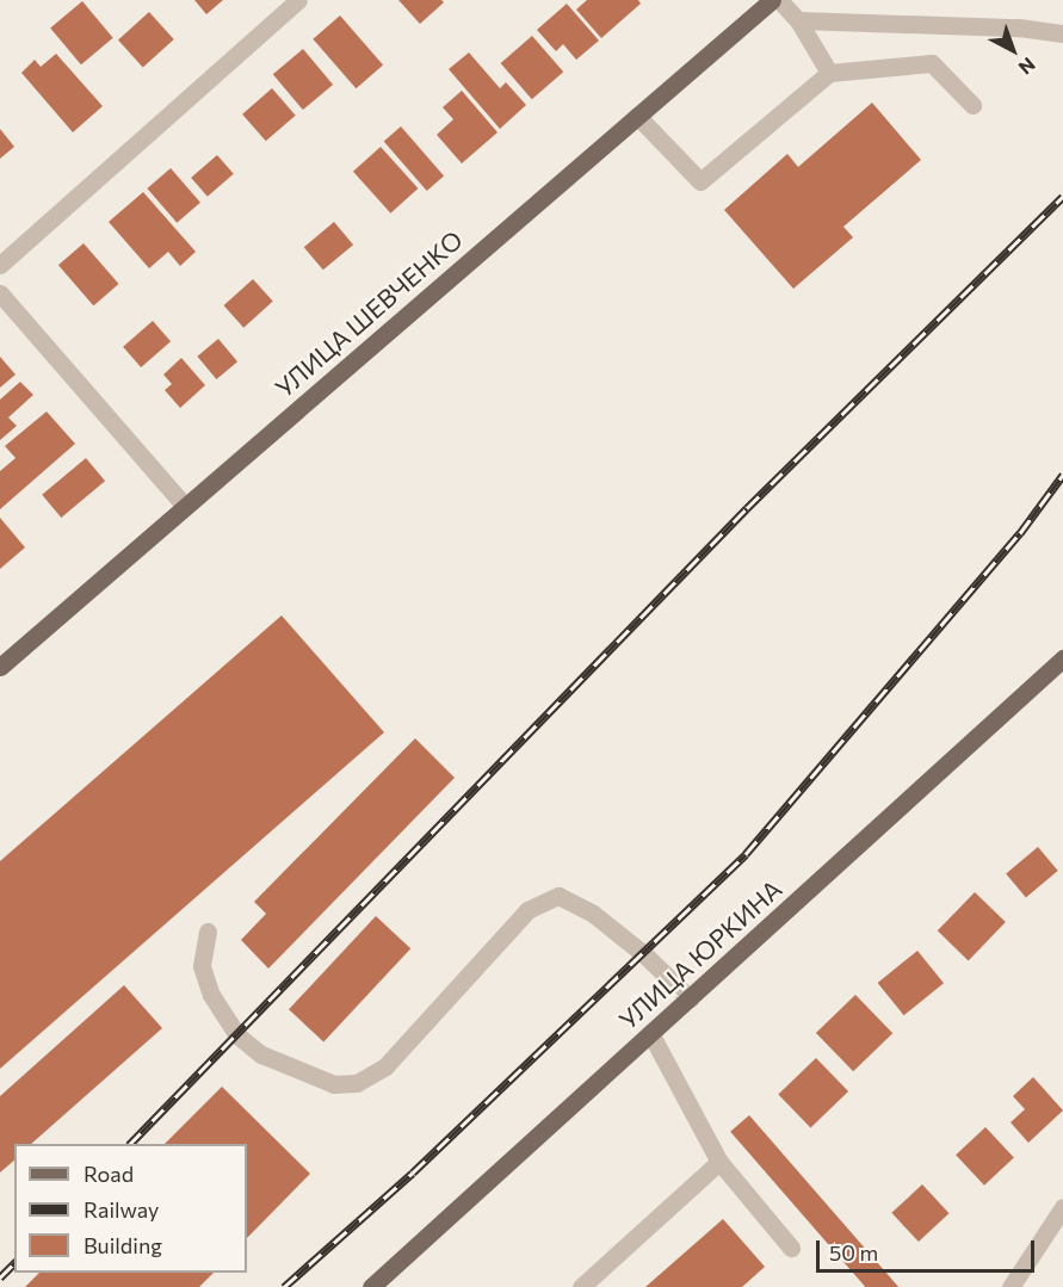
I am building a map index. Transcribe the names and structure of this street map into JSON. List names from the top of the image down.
{
  "streets": {
    "main road": ["УЛИЦА ШЕВЧЕНКО", "УЛИЦА ЮРКИНА"]
  },
  "legend": ["Road", "Railway", "Building"],
  "scale_bar": "50 m",
  "north": "bottom right"
}
